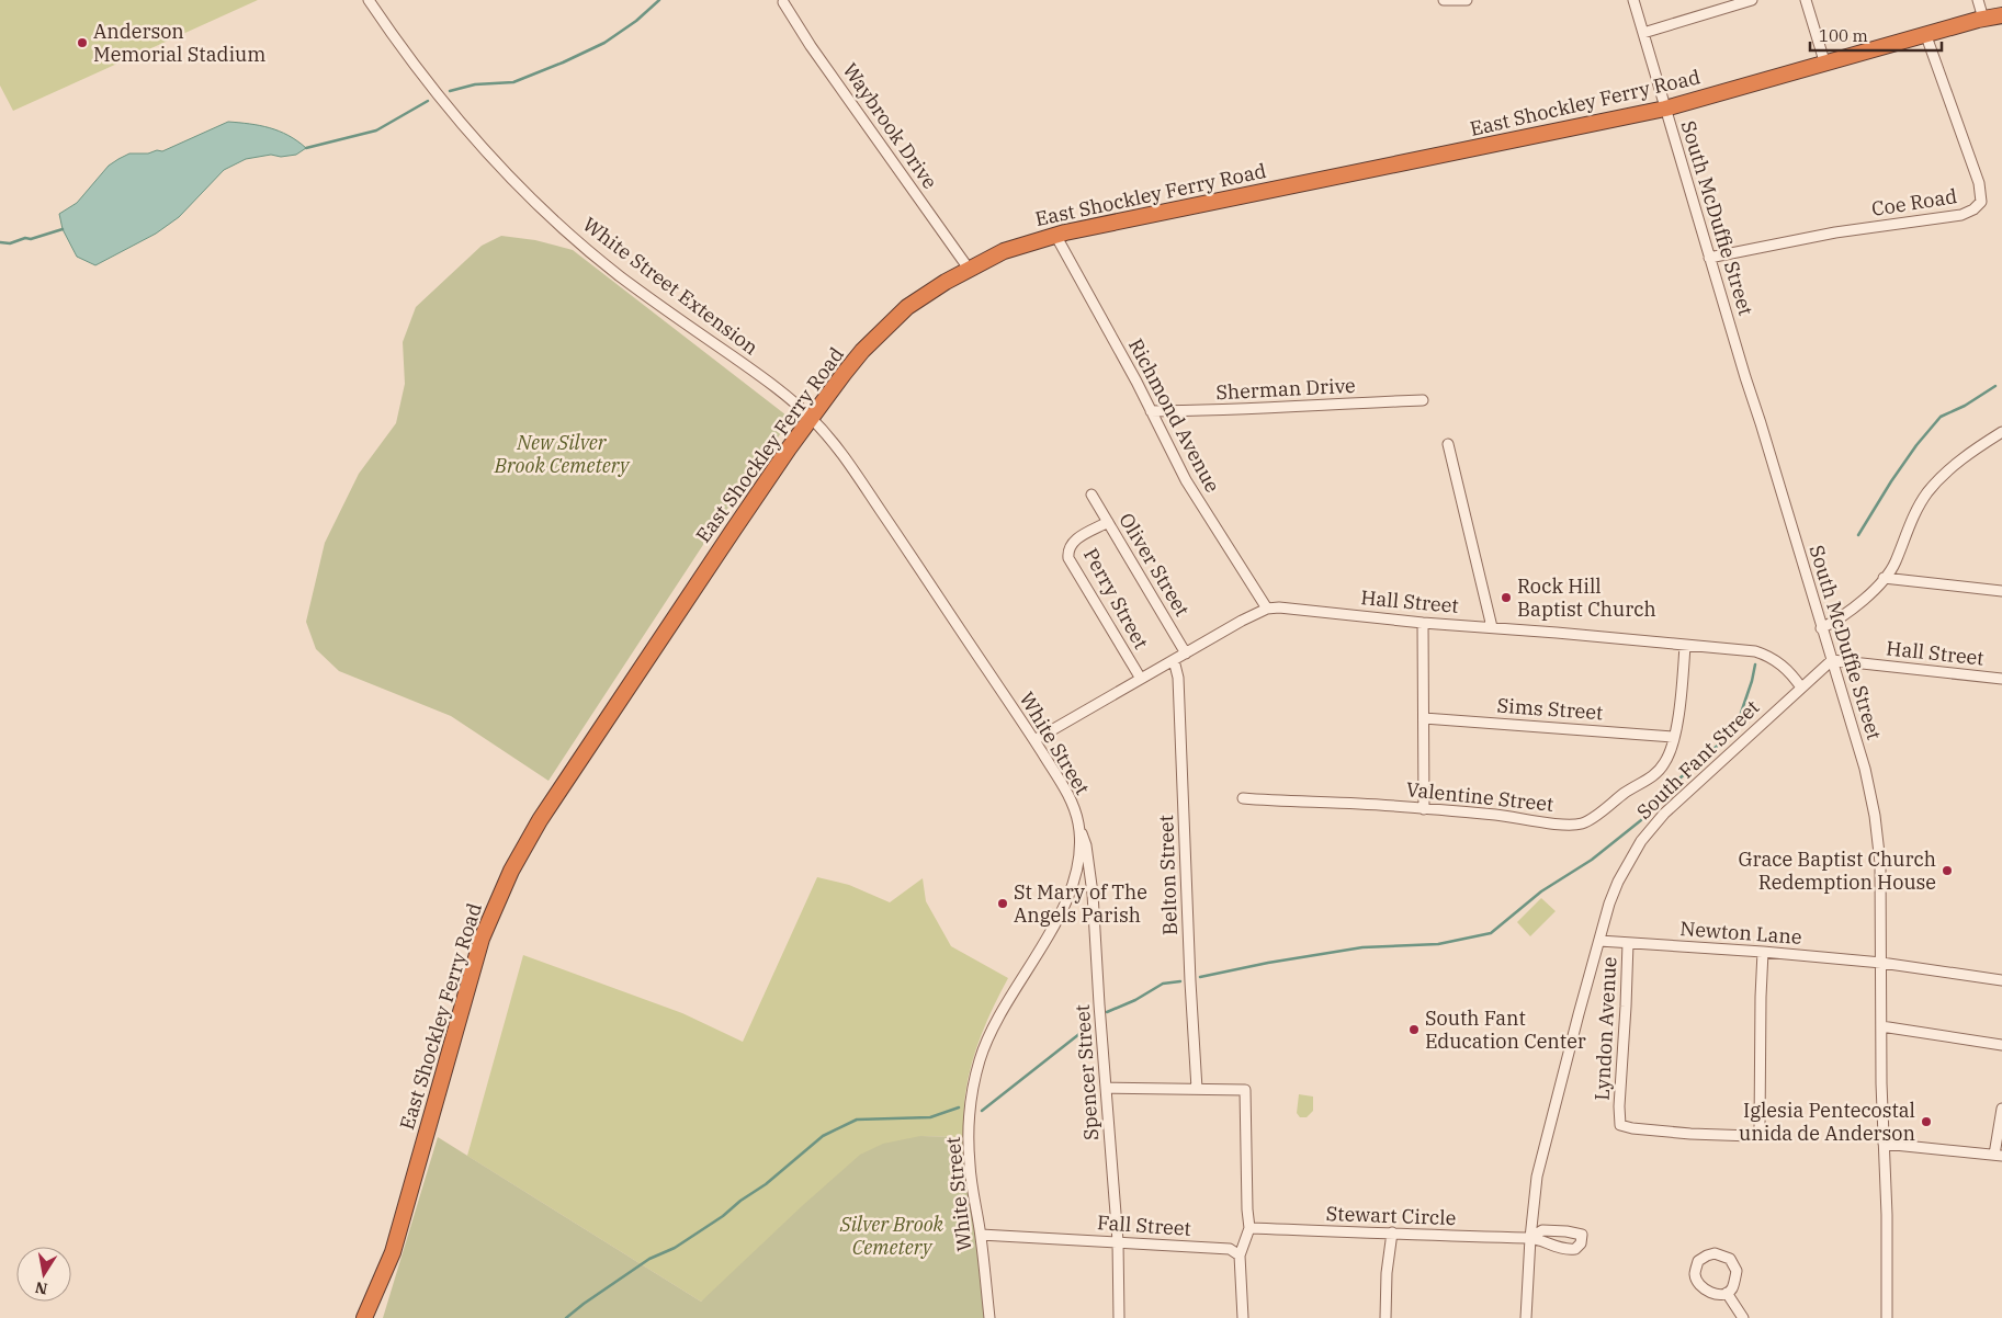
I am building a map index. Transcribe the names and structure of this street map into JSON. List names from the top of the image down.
{
  "streets": {
    "highway": ["East Shockley Ferry Road"],
    "street": [
      "Waybrook Drive",
      "Coe Road",
      "South McDuffie Street",
      "White Street Extension",
      "Sherman Drive",
      "Richmond Avenue",
      "Oliver Street",
      "Perry Street",
      "Hall Street",
      "Sims Street",
      "White Street",
      "South Fant Street",
      "Valentine Street",
      "Belton Street",
      "Newton Lane",
      "Lyndon Avenue",
      "Spencer Street",
      "Stewart Circle",
      "Fall Street"
    ]
  },
  "crossings": [
    ["East Shockley Ferry Road", "Waybrook Drive"],
    ["East Shockley Ferry Road", "Coe Road"],
    ["East Shockley Ferry Road", "South McDuffie Street"],
    ["East Shockley Ferry Road", "White Street Extension"],
    ["East Shockley Ferry Road", "Richmond Avenue"],
    ["East Shockley Ferry Road", "White Street"],
    ["Coe Road", "South McDuffie Street"],
    ["South McDuffie Street", "Hall Street"],
    ["South McDuffie Street", "South Fant Street"],
    ["South McDuffie Street", "Newton Lane"],
    ["White Street Extension", "White Street"],
    ["Sherman Drive", "Richmond Avenue"],
    ["Richmond Avenue", "Hall Street"],
    ["Oliver Street", "Perry Street"],
    ["Oliver Street", "Hall Street"],
    ["Perry Street", "Hall Street"],
    ["Hall Street", "White Street"],
    ["Hall Street", "South Fant Street"],
    ["Hall Street", "Valentine Street"],
    ["Hall Street", "Belton Street"],
    ["Sims Street", "Valentine Street"],
    ["White Street", "Spencer Street"],
    ["White Street", "Fall Street"],
    ["South Fant Street", "Newton Lane"],
    ["South Fant Street", "Stewart Circle"],
    ["Newton Lane", "Lyndon Avenue"],
    ["Spencer Street", "Fall Street"]
  ],
  "parks": ["New Silver Brook Cemetery", "Silver Brook Cemetery"],
  "places": [
    "Anderson Memorial Stadium",
    "Rock Hill Baptist Church",
    "Grace Baptist Church Redemption House",
    "St Mary of The Angels Parish",
    "South Fant Education Center",
    "Iglesia Pentecostal unida de Anderson"
  ],
  "scale_bar": "100 m",
  "north": "bottom"
}
